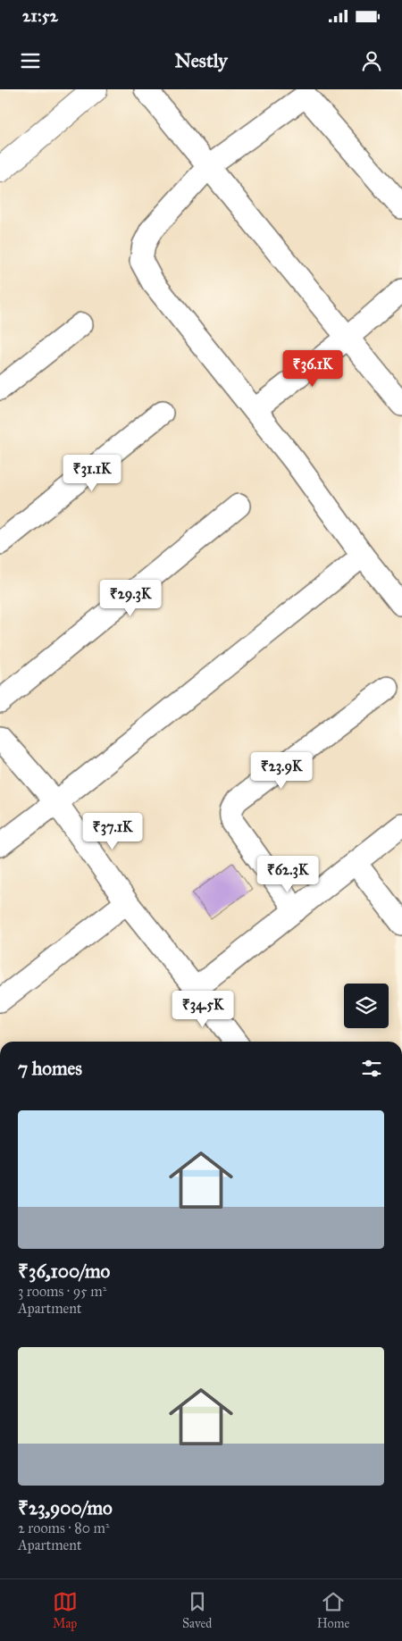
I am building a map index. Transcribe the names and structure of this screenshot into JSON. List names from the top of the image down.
{
  "page": {
    "status": "21:52",
    "header": "Nestly",
    "price": [
      "₹36.1K",
      "₹31.1K",
      "₹29.3K",
      "₹23.9K",
      "₹37.1K",
      "₹62.3K",
      "₹34.5K"
    ],
    "heading": "7 homes",
    "list": [
      {
        "name": "₹36,100/mo",
        "note": "3 rooms · 95 m² · Apartment"
      },
      {
        "name": "₹23,900/mo",
        "note": "2 rooms · 80 m² · Apartment"
      }
    ],
    "tabs": ["Map", "Saved", "Home"]
  }
}
